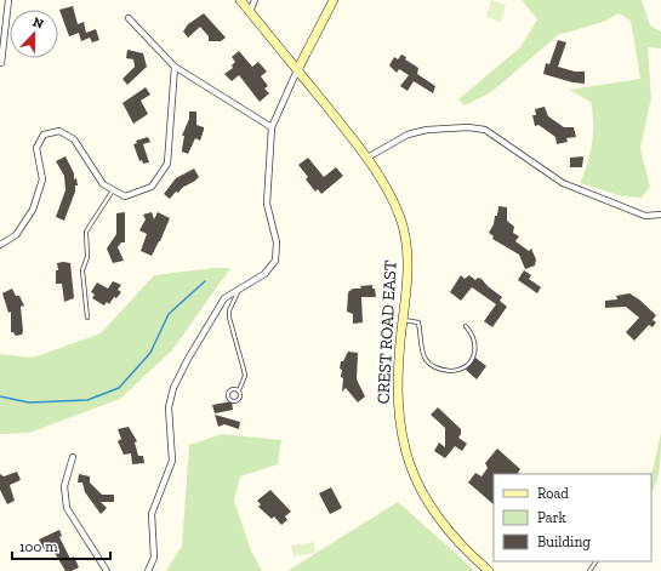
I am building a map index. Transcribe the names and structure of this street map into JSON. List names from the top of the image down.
{
  "streets": {
    "street": ["CREST ROAD EAST"]
  },
  "legend": ["Road", "Park", "Building"],
  "scale_bar": "100 m",
  "north": "top"
}
